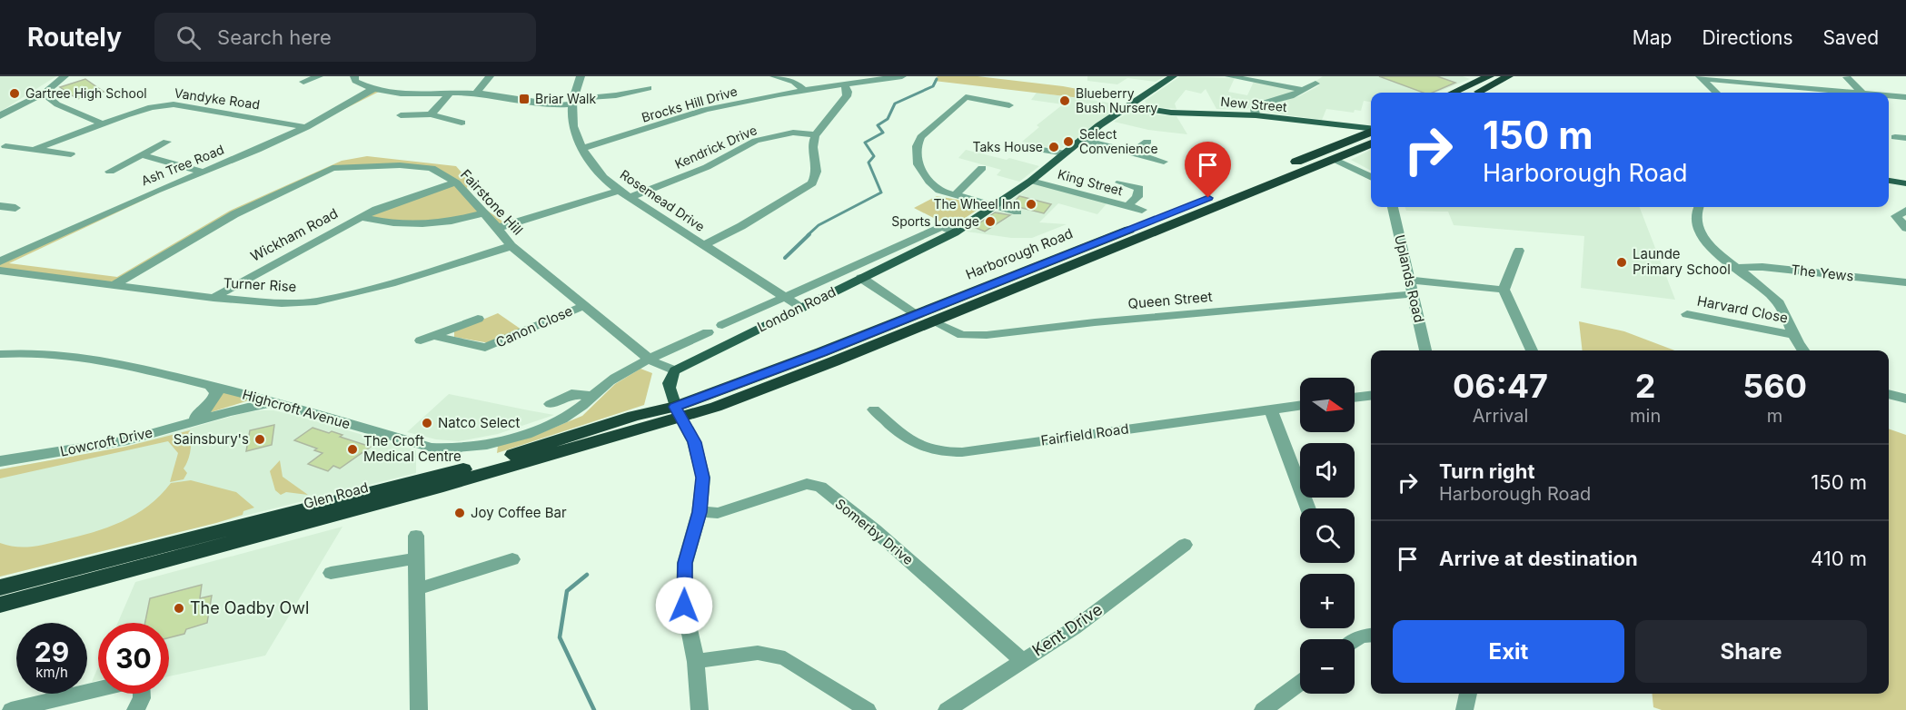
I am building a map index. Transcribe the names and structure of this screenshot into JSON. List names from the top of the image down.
{
  "streets": {
    "highway": ["Harborough Road", "Glen Road"],
    "main road": ["New Street", "London Road"],
    "street": [
      "Vandyke Road",
      "Brocks Hill Drive",
      "Kendrick Drive",
      "Ash Tree Road",
      "King Street",
      "Rosemead Drive",
      "Fairstone Hill",
      "Wickham Road",
      "The Yews",
      "Uplands Road",
      "Turner Rise",
      "Queen Street",
      "Harvard Close",
      "Canon Close",
      "Highcroft Avenue",
      "Fairfield Road",
      "Lowcroft Drive",
      "Somerby Drive",
      "Kent Drive"
    ]
  },
  "crossings": [
    ["Vandyke Road", "Ash Tree Road"],
    ["Brocks Hill Drive", "Rosemead Drive"],
    ["New Street", "London Road"],
    ["Kendrick Drive", "Rosemead Drive"],
    ["King Street", "London Road"],
    ["Rosemead Drive", "London Road"],
    ["Fairstone Hill", "Wickham Road"],
    ["Fairstone Hill", "Turner Rise"],
    ["Fairstone Hill", "London Road"],
    ["Fairstone Hill", "Canon Close"],
    ["Wickham Road", "Turner Rise"],
    ["Harborough Road", "Glen Road"],
    ["Uplands Road", "Queen Street"],
    ["Highcroft Avenue", "Lowcroft Drive"],
    ["Somerby Drive", "Kent Drive"]
  ],
  "places": {
    "other": [
      "Gartree High School",
      "Blueberry Bush Nursery",
      "Select Convenience",
      "Taks House",
      "The Wheel Inn",
      "Sports Lounge",
      "Launde Primary School",
      "Natco Select",
      "Sainsbury's",
      "The Croft Medical Centre",
      "Joy Coffee Bar",
      "The Oadby Owl"
    ],
    "transit": ["Briar Walk"]
  },
  "north": "right",
  "page": {
    "header": "Routely",
    "search": "Search here",
    "nav": ["Map", "Directions", "Saved"],
    "turn": ["150 m", "Harborough Road"],
    "eta": [
      "06:47",
      "Arrival",
      "2",
      "min",
      "560",
      "m"
    ],
    "map_buttons": ["+", "−"],
    "list": [
      {
        "name": "Turn right",
        "note": "Harborough Road",
        "value": "150 m"
      },
      {
        "name": "Arrive at destination",
        "value": "410 m"
      }
    ],
    "buttons": ["Exit", "Share"],
    "speed": "29 km/h",
    "limit": "30"
  }
}
